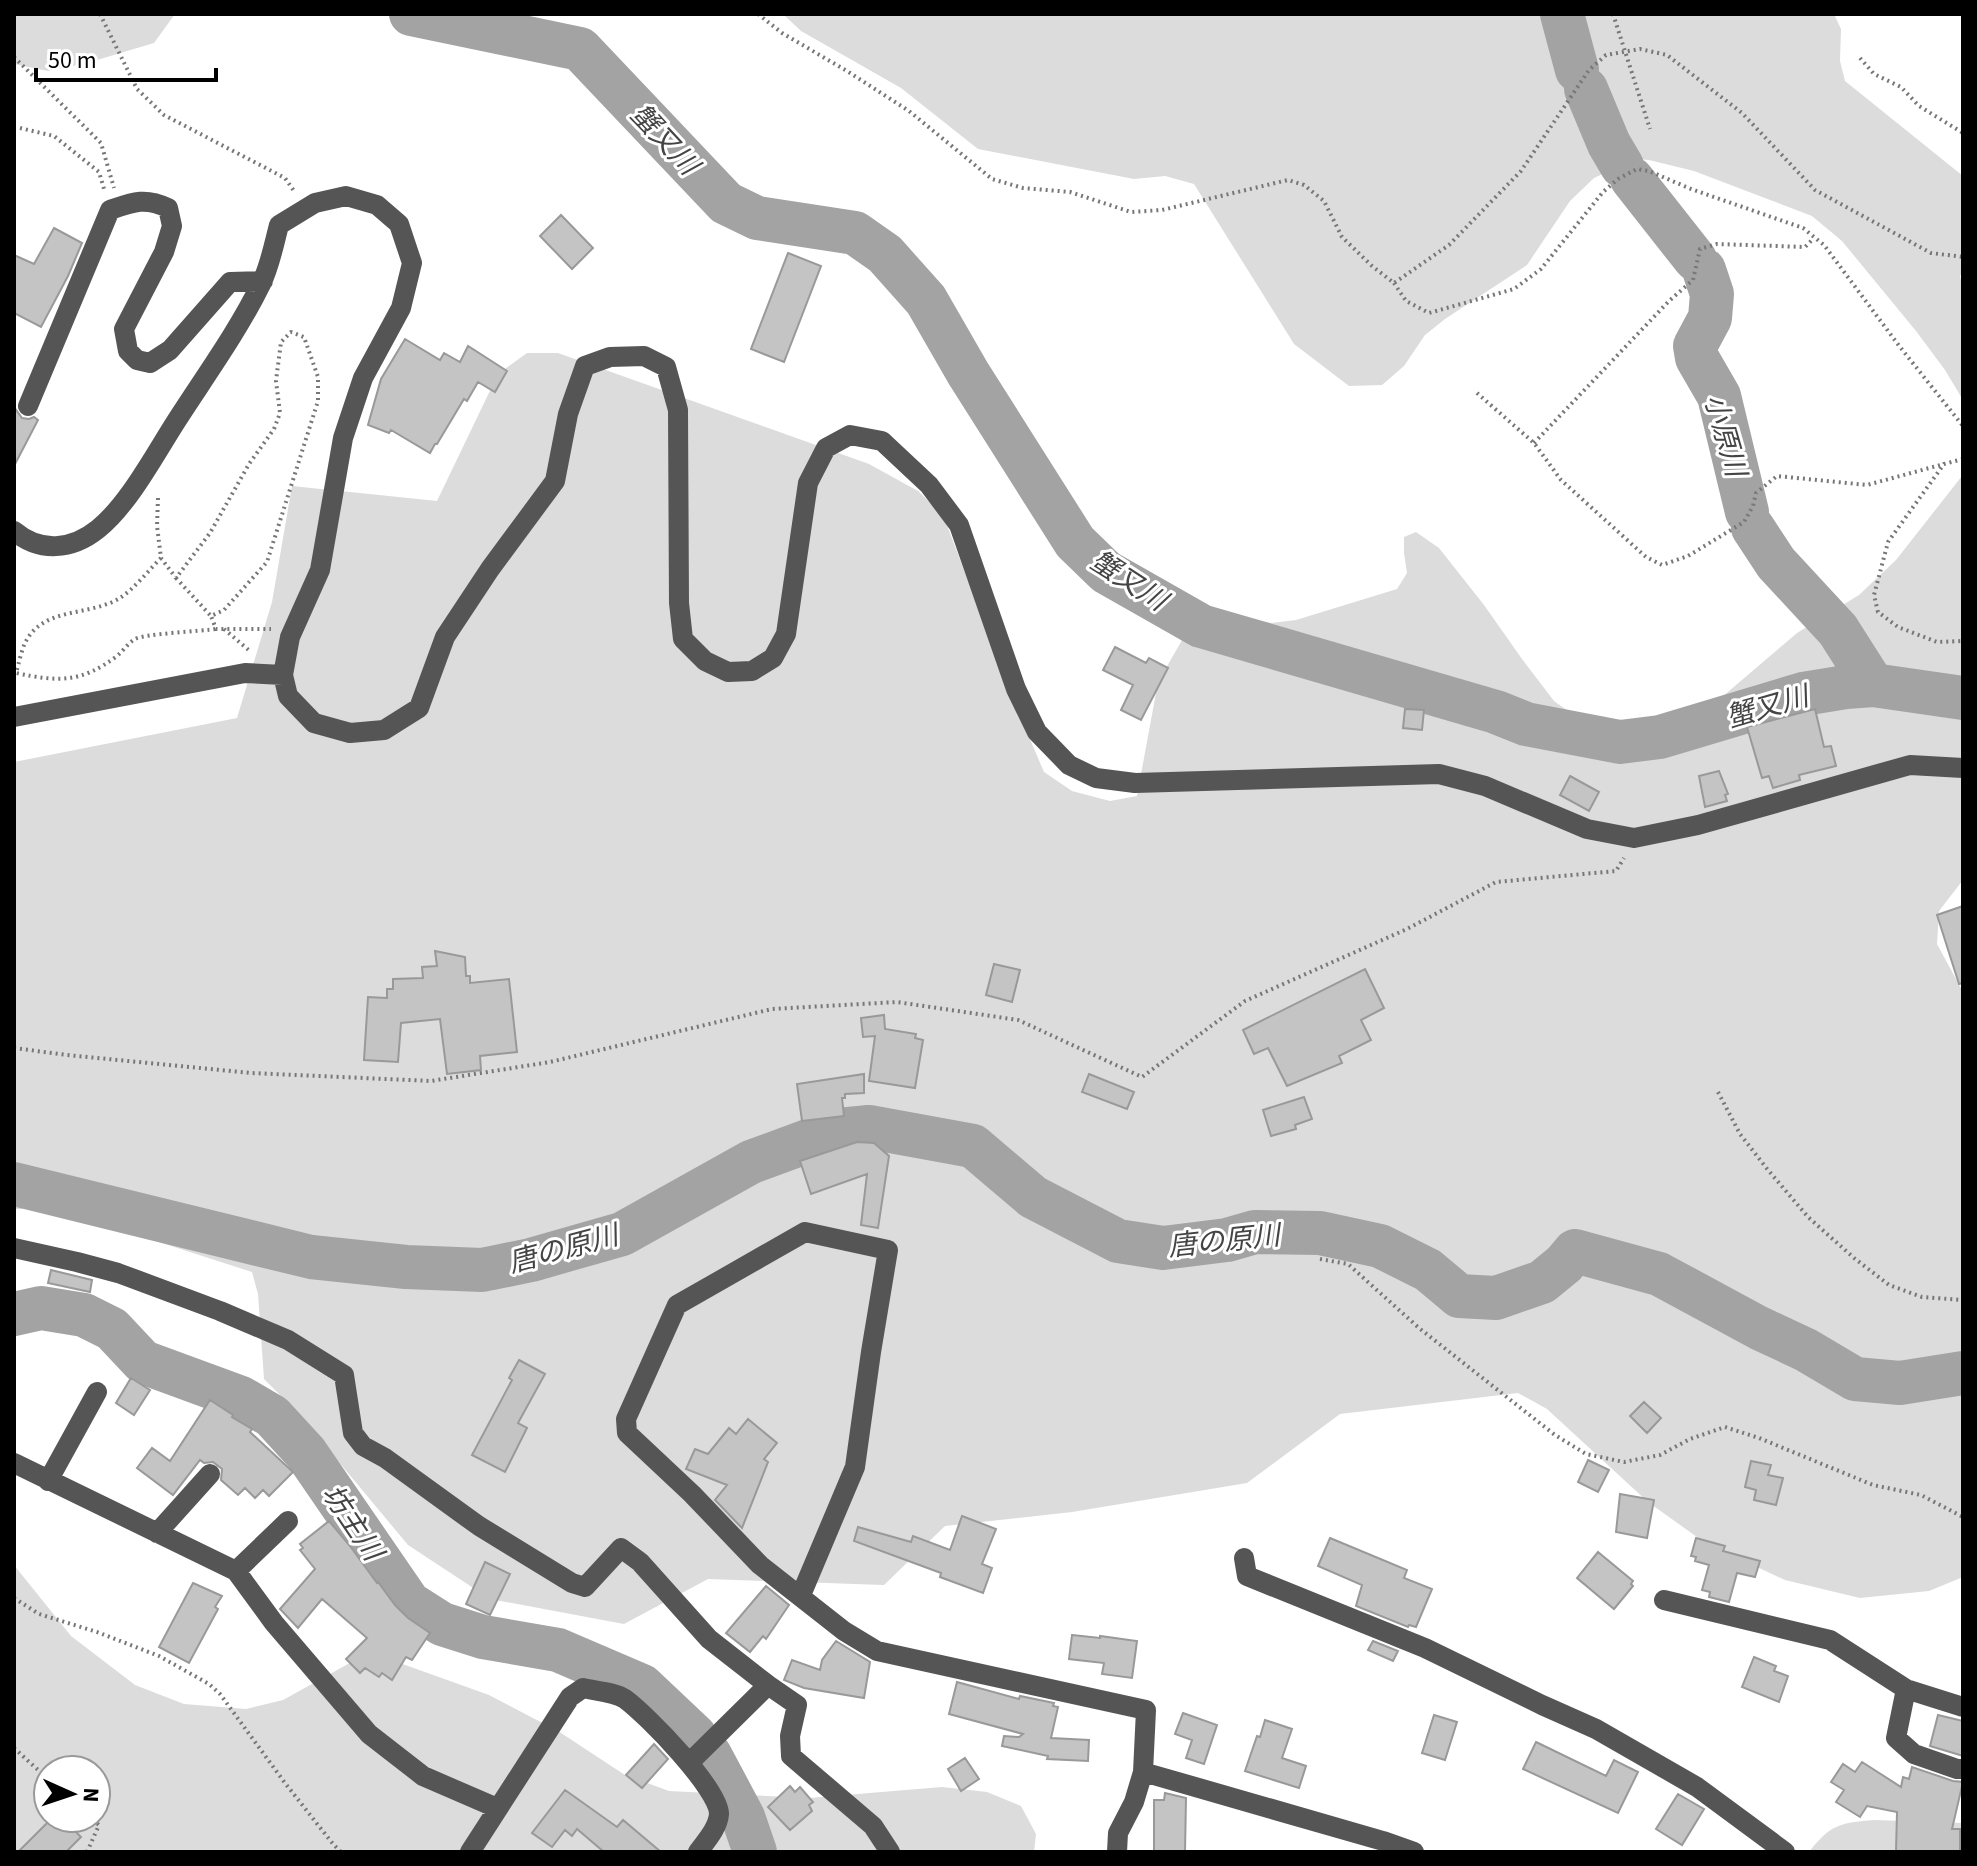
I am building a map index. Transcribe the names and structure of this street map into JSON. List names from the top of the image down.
{
  "water": [
    "蟹又川",
    "小原川",
    "唐の原川",
    "坊主川"
  ],
  "scale_bar": "50 m",
  "north": "right"
}
